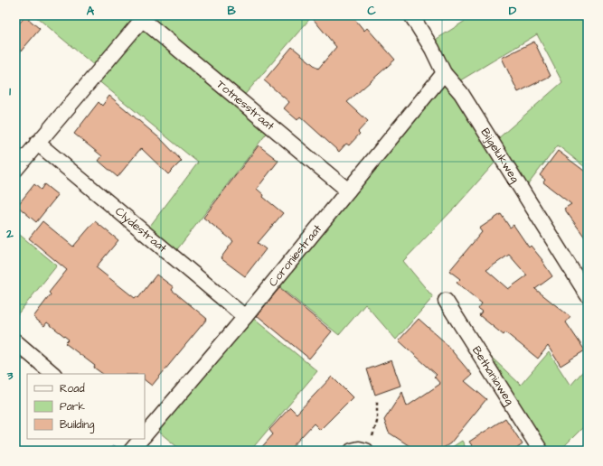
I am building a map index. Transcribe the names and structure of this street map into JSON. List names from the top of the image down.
{
  "streets": {
    "street": [
      "Totnesstraat",
      "Bijgelukweg",
      "Clydestraat",
      "Coroniestraat",
      "Bethaniaweg"
    ]
  },
  "crossings": [
    ["Totnesstraat", "Coroniestraat"],
    ["Bijgelukweg", "Coroniestraat"],
    ["Clydestraat", "Coroniestraat"]
  ],
  "legend": ["Road", "Park", "Building"],
  "grid": {
    "columns": [
      "A",
      "B",
      "C",
      "D"
    ],
    "rows": ["1", "2", "3"]
  }
}
